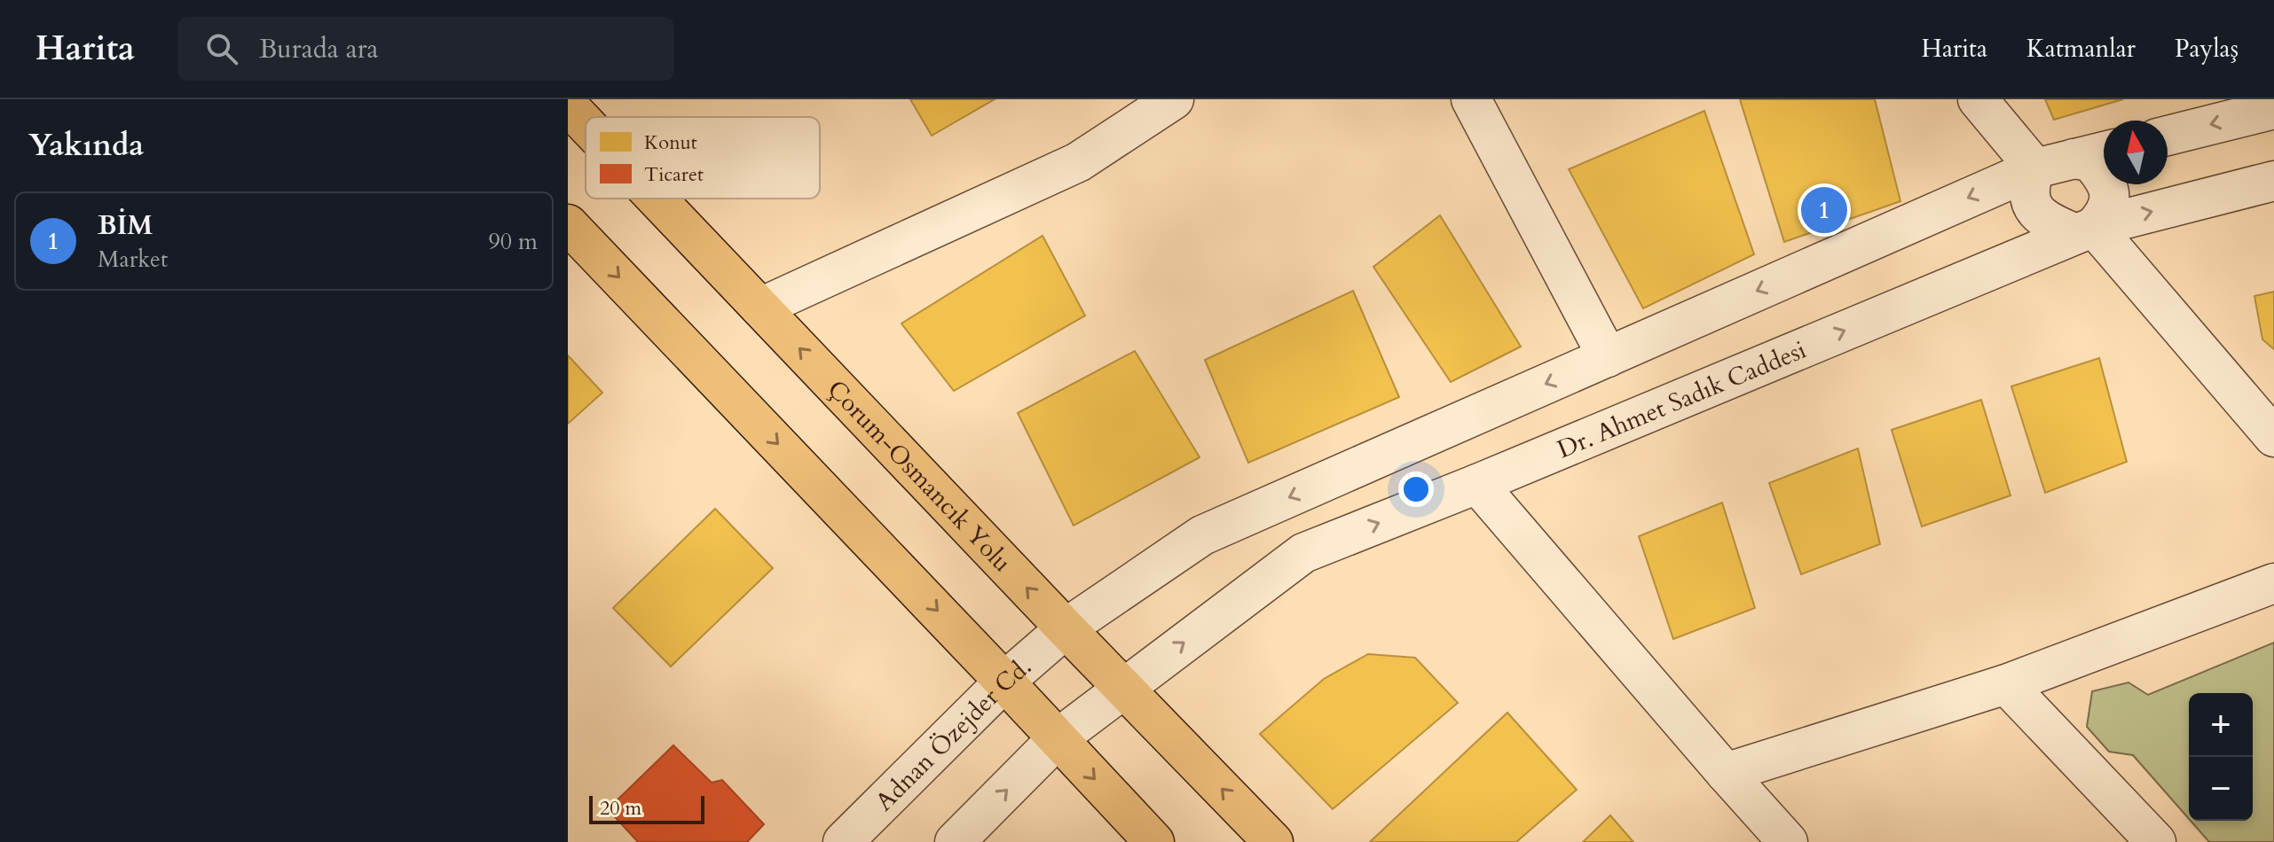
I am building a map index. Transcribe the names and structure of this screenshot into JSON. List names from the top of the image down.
{
  "streets": {
    "highway": ["Çorum-Osmancık Yolu"],
    "street": ["Dr. Ahmet Sadık Caddesi", "Adnan Özejder Cd."]
  },
  "crossings": [
    ["Dr. Ahmet Sadık Caddesi", "Çorum-Osmancık Yolu"],
    ["Çorum-Osmancık Yolu", "Adnan Özejder Cd."]
  ],
  "legend": ["Konut", "Ticaret"],
  "scale_bar": "20 m",
  "north": "top",
  "page": {
    "header": "Harita",
    "search": "Burada ara",
    "nav": ["Harita", "Katmanlar", "Paylaş"],
    "heading": "Yakında",
    "pins": "1",
    "list": [
      {
        "mark": "1",
        "name": "BİM",
        "note": "Market",
        "value": "90 m"
      }
    ],
    "map_buttons": ["+", "−"],
    "scale": "20 m"
  }
}
